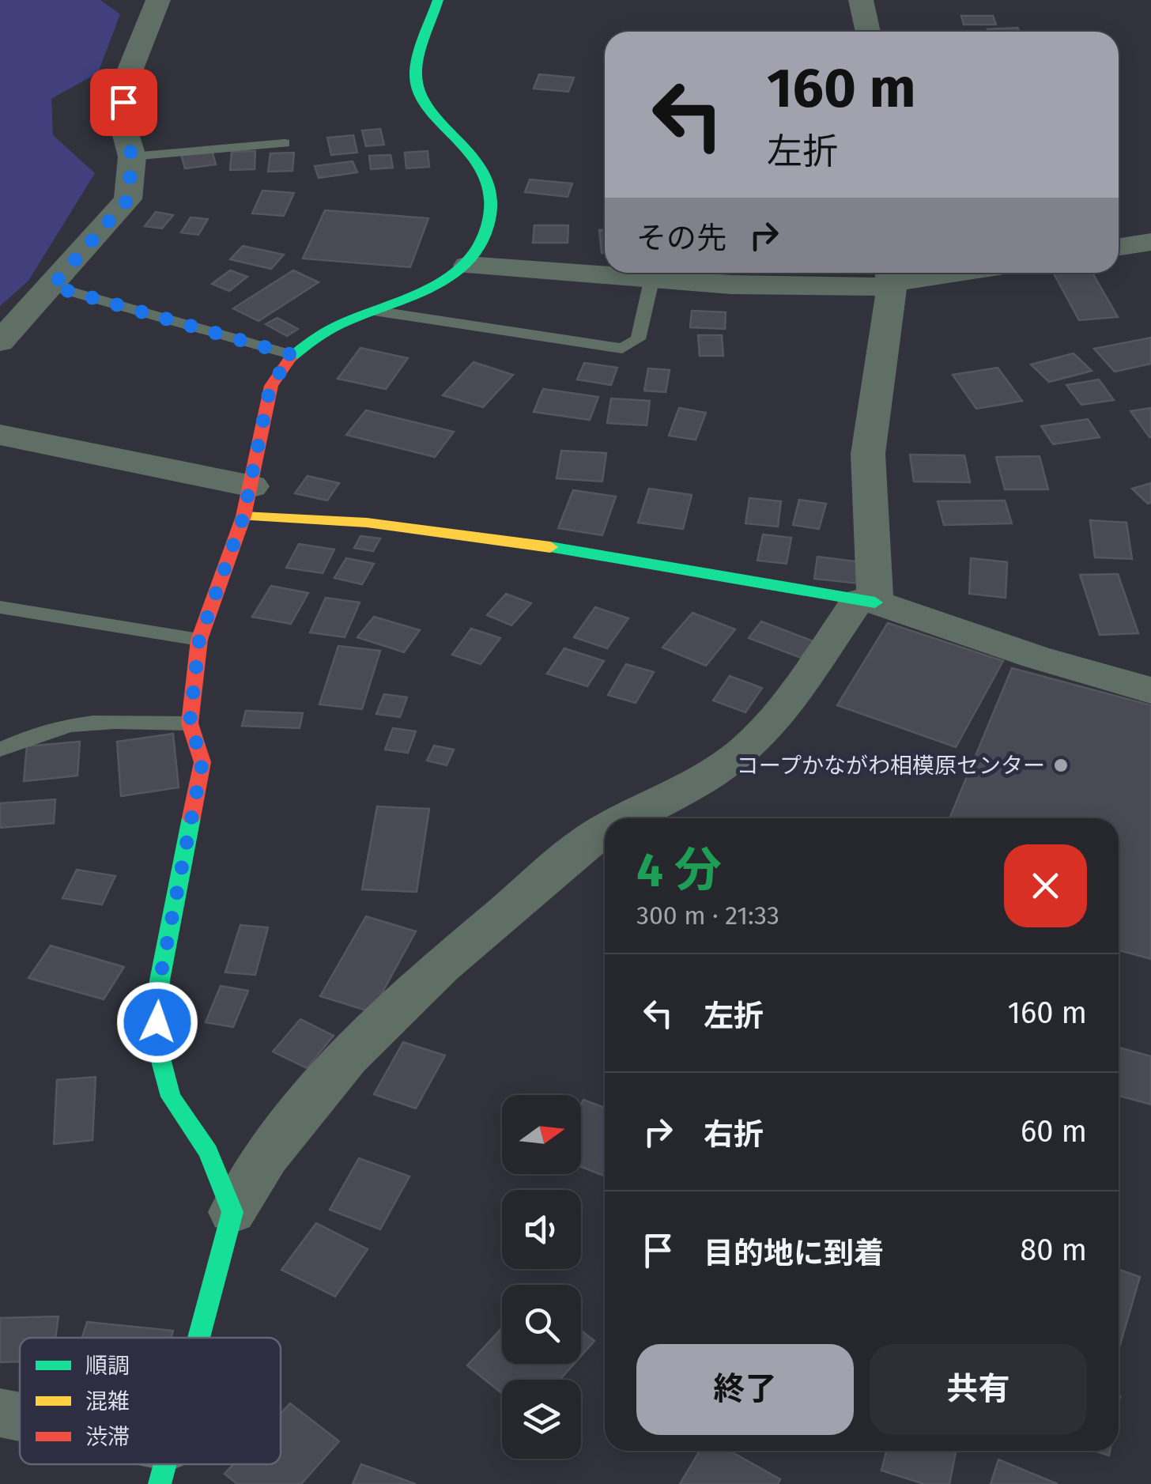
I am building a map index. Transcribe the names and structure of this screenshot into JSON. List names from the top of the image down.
{
  "places": ["コープかながわ相模原センター"],
  "legend": ["順調", "混雑", "渋滞"],
  "north": "right",
  "page": {
    "turn": ["160 m", "左折"],
    "then": "その先",
    "heading": ["4 分", "300 m · 21:33"],
    "list": [
      {
        "name": "左折",
        "value": "160 m"
      },
      {
        "name": "右折",
        "value": "60 m"
      },
      {
        "name": "目的地に到着",
        "value": "80 m"
      }
    ],
    "buttons": ["終了", "共有"]
  }
}
